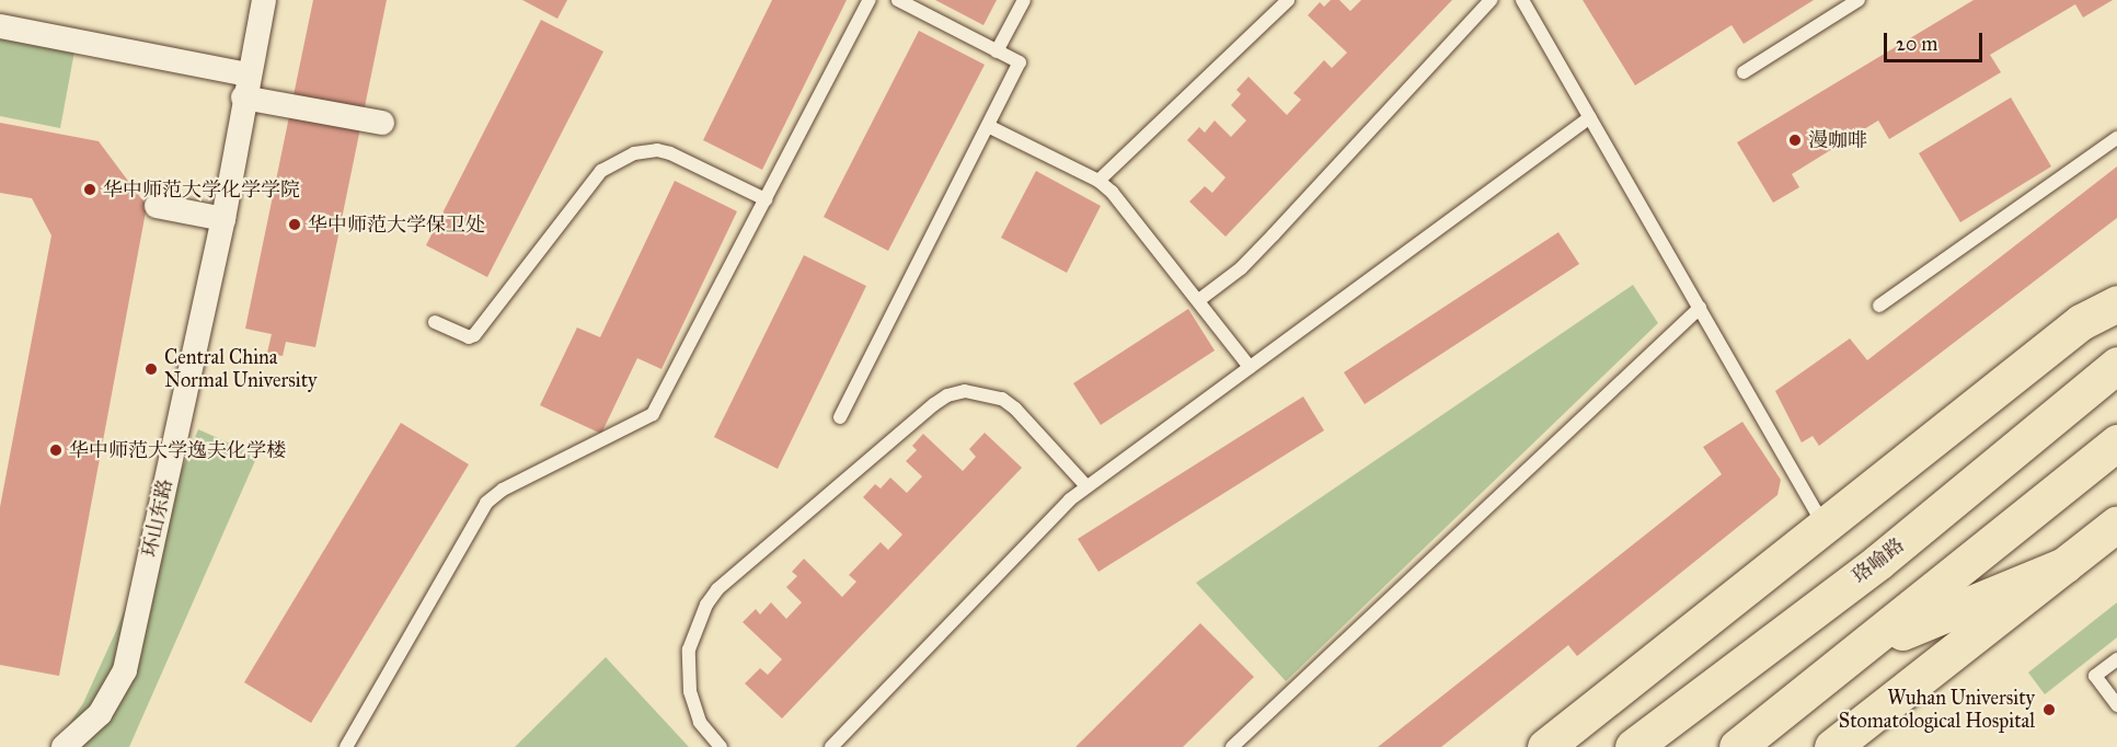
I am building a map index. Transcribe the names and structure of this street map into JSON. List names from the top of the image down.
{
  "streets": {
    "main road": ["珞喻路"],
    "street": ["环山东路"]
  },
  "places": [
    "漫咖啡",
    "华中师范大学化学学院",
    "华中师范大学保卫处",
    "Central China Normal University",
    "华中师范大学逸夫化学楼",
    "Wuhan University Stomatological Hospital"
  ],
  "scale_bar": "20 m"
}
